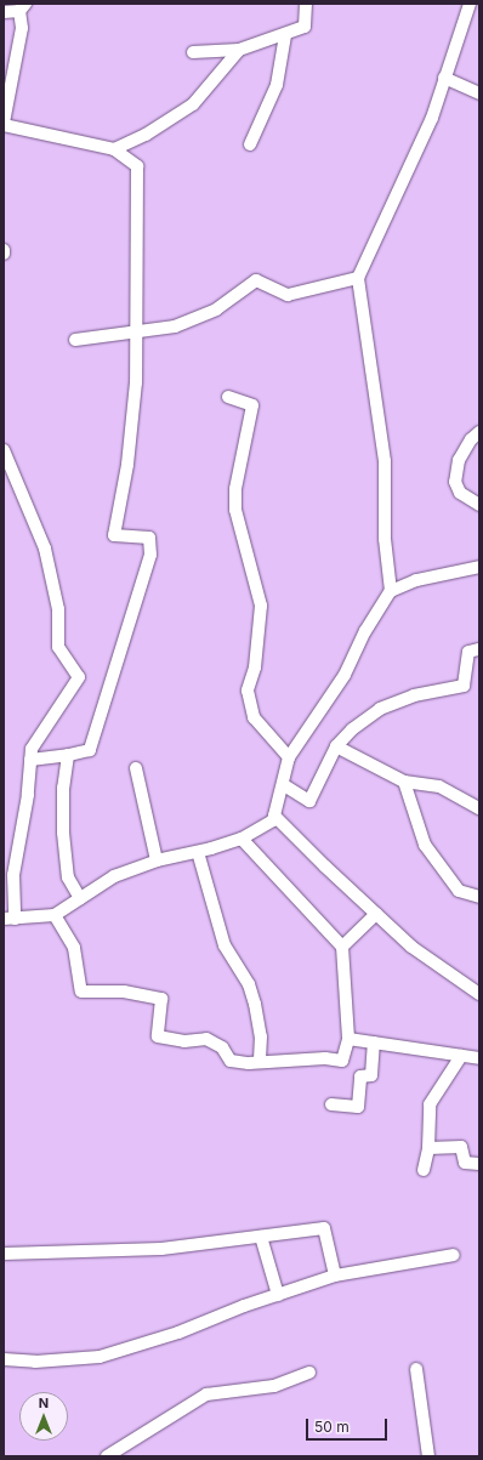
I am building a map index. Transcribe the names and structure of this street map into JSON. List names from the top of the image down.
{
  "scale_bar": "50 m",
  "north": "top"
}
